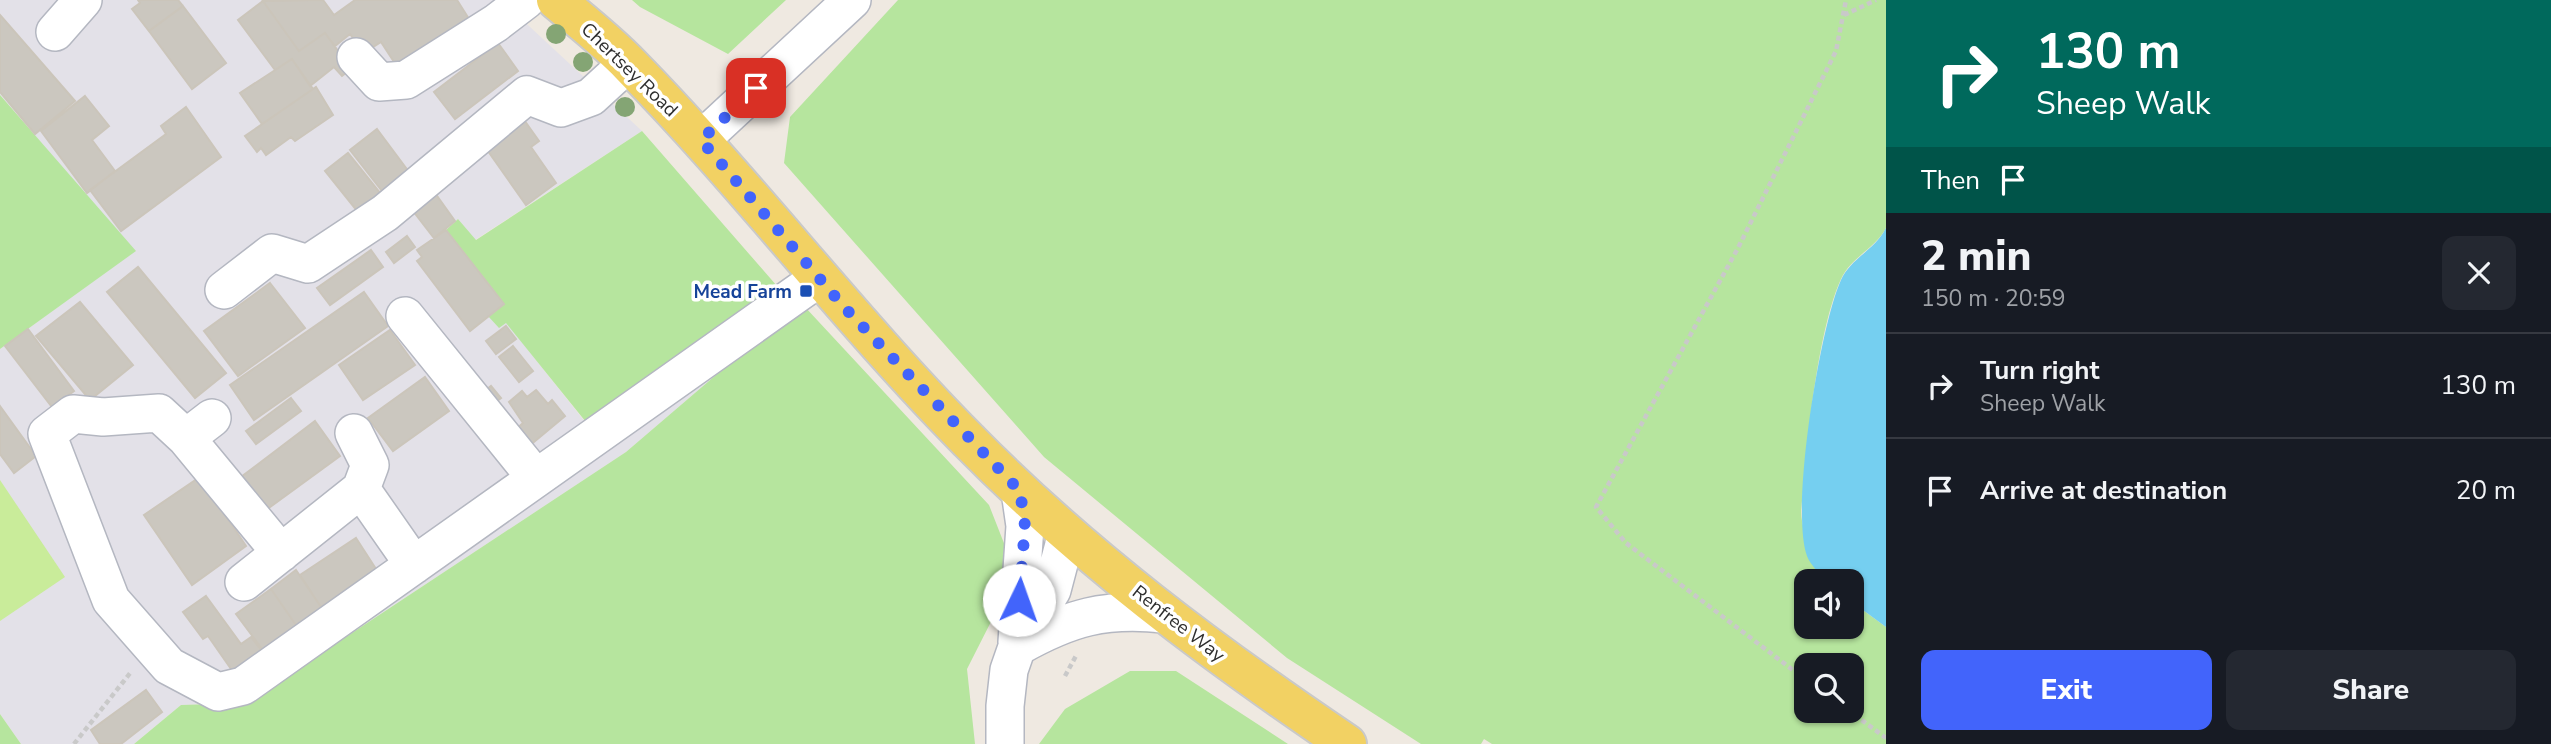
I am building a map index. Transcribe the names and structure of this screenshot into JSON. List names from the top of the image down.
{
  "streets": {
    "main road": ["Chertsey Road", "Renfree Way"]
  },
  "crossings": [
    ["Chertsey Road", "Renfree Way"]
  ],
  "places": {
    "transit": ["Mead Farm"]
  },
  "page": {
    "turn": ["130 m", "Sheep Walk"],
    "then": "Then",
    "heading": ["2 min", "150 m · 20:59"],
    "list": [
      {
        "name": "Turn right",
        "note": "Sheep Walk",
        "value": "130 m"
      },
      {
        "name": "Arrive at destination",
        "value": "20 m"
      }
    ],
    "buttons": ["Exit", "Share"]
  }
}
